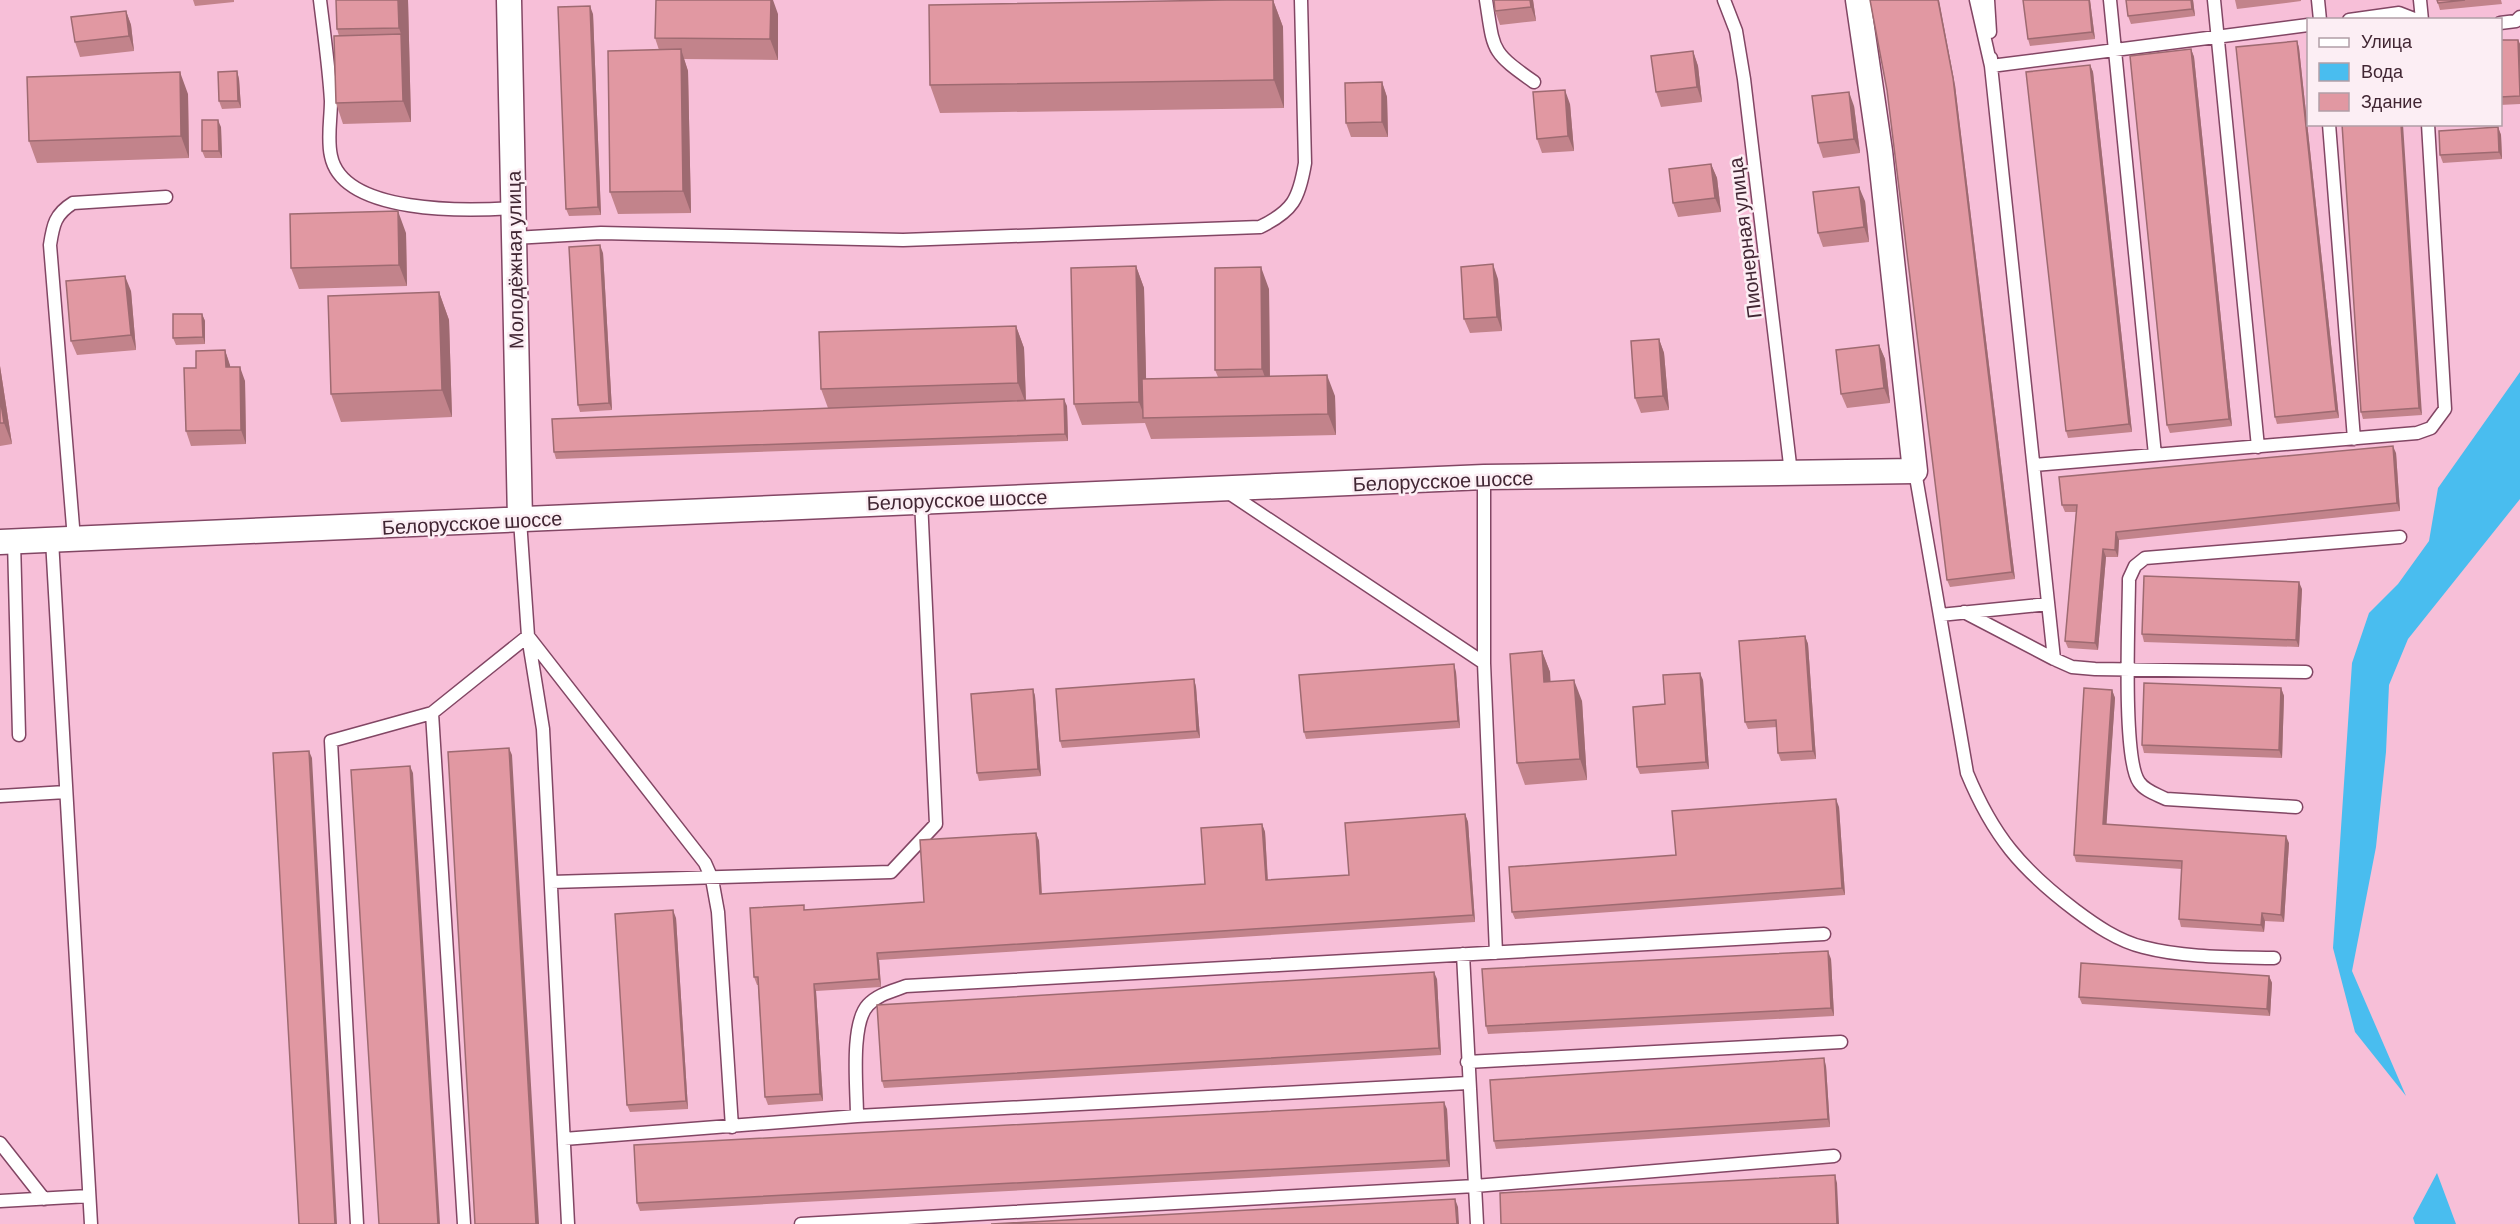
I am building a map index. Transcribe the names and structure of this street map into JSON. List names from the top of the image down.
{
  "streets": {
    "street": ["Молодёжная улица", "Белорусское шоссе"],
    "lane": ["Пионерная улица"]
  },
  "crossings": [
    ["Пионерная улица", "Белорусское шоссе"],
    ["Молодёжная улица", "Белорусское шоссе"]
  ],
  "legend": ["Улица", "Вода", "Здание"]
}
